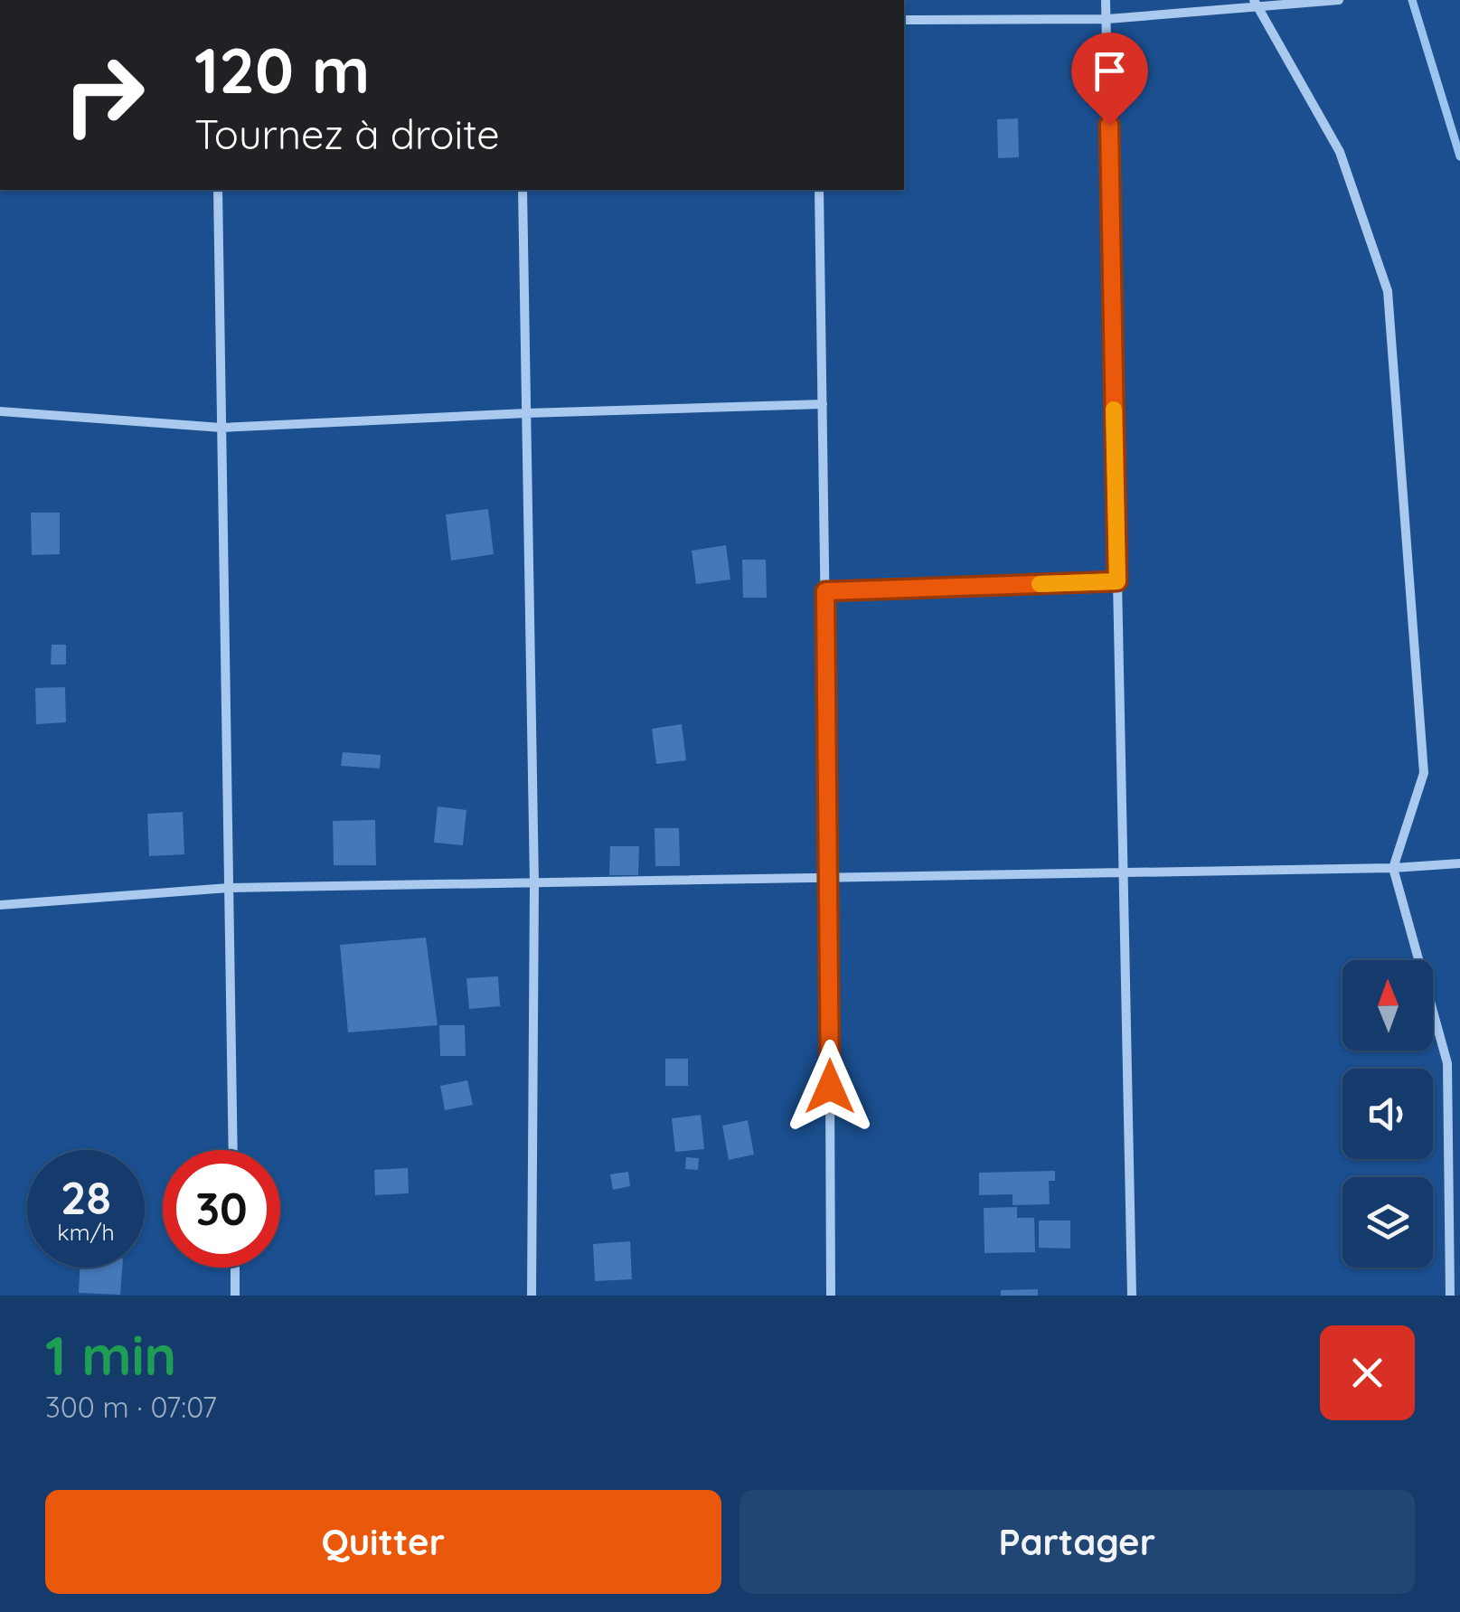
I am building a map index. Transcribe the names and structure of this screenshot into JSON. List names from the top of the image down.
{
  "north": "top",
  "page": {
    "turn": ["120 m", "Tournez à droite"],
    "speed": "28 km/h",
    "limit": "30",
    "heading": ["1 min", "300 m · 07:07"],
    "buttons": ["Quitter", "Partager"]
  }
}
